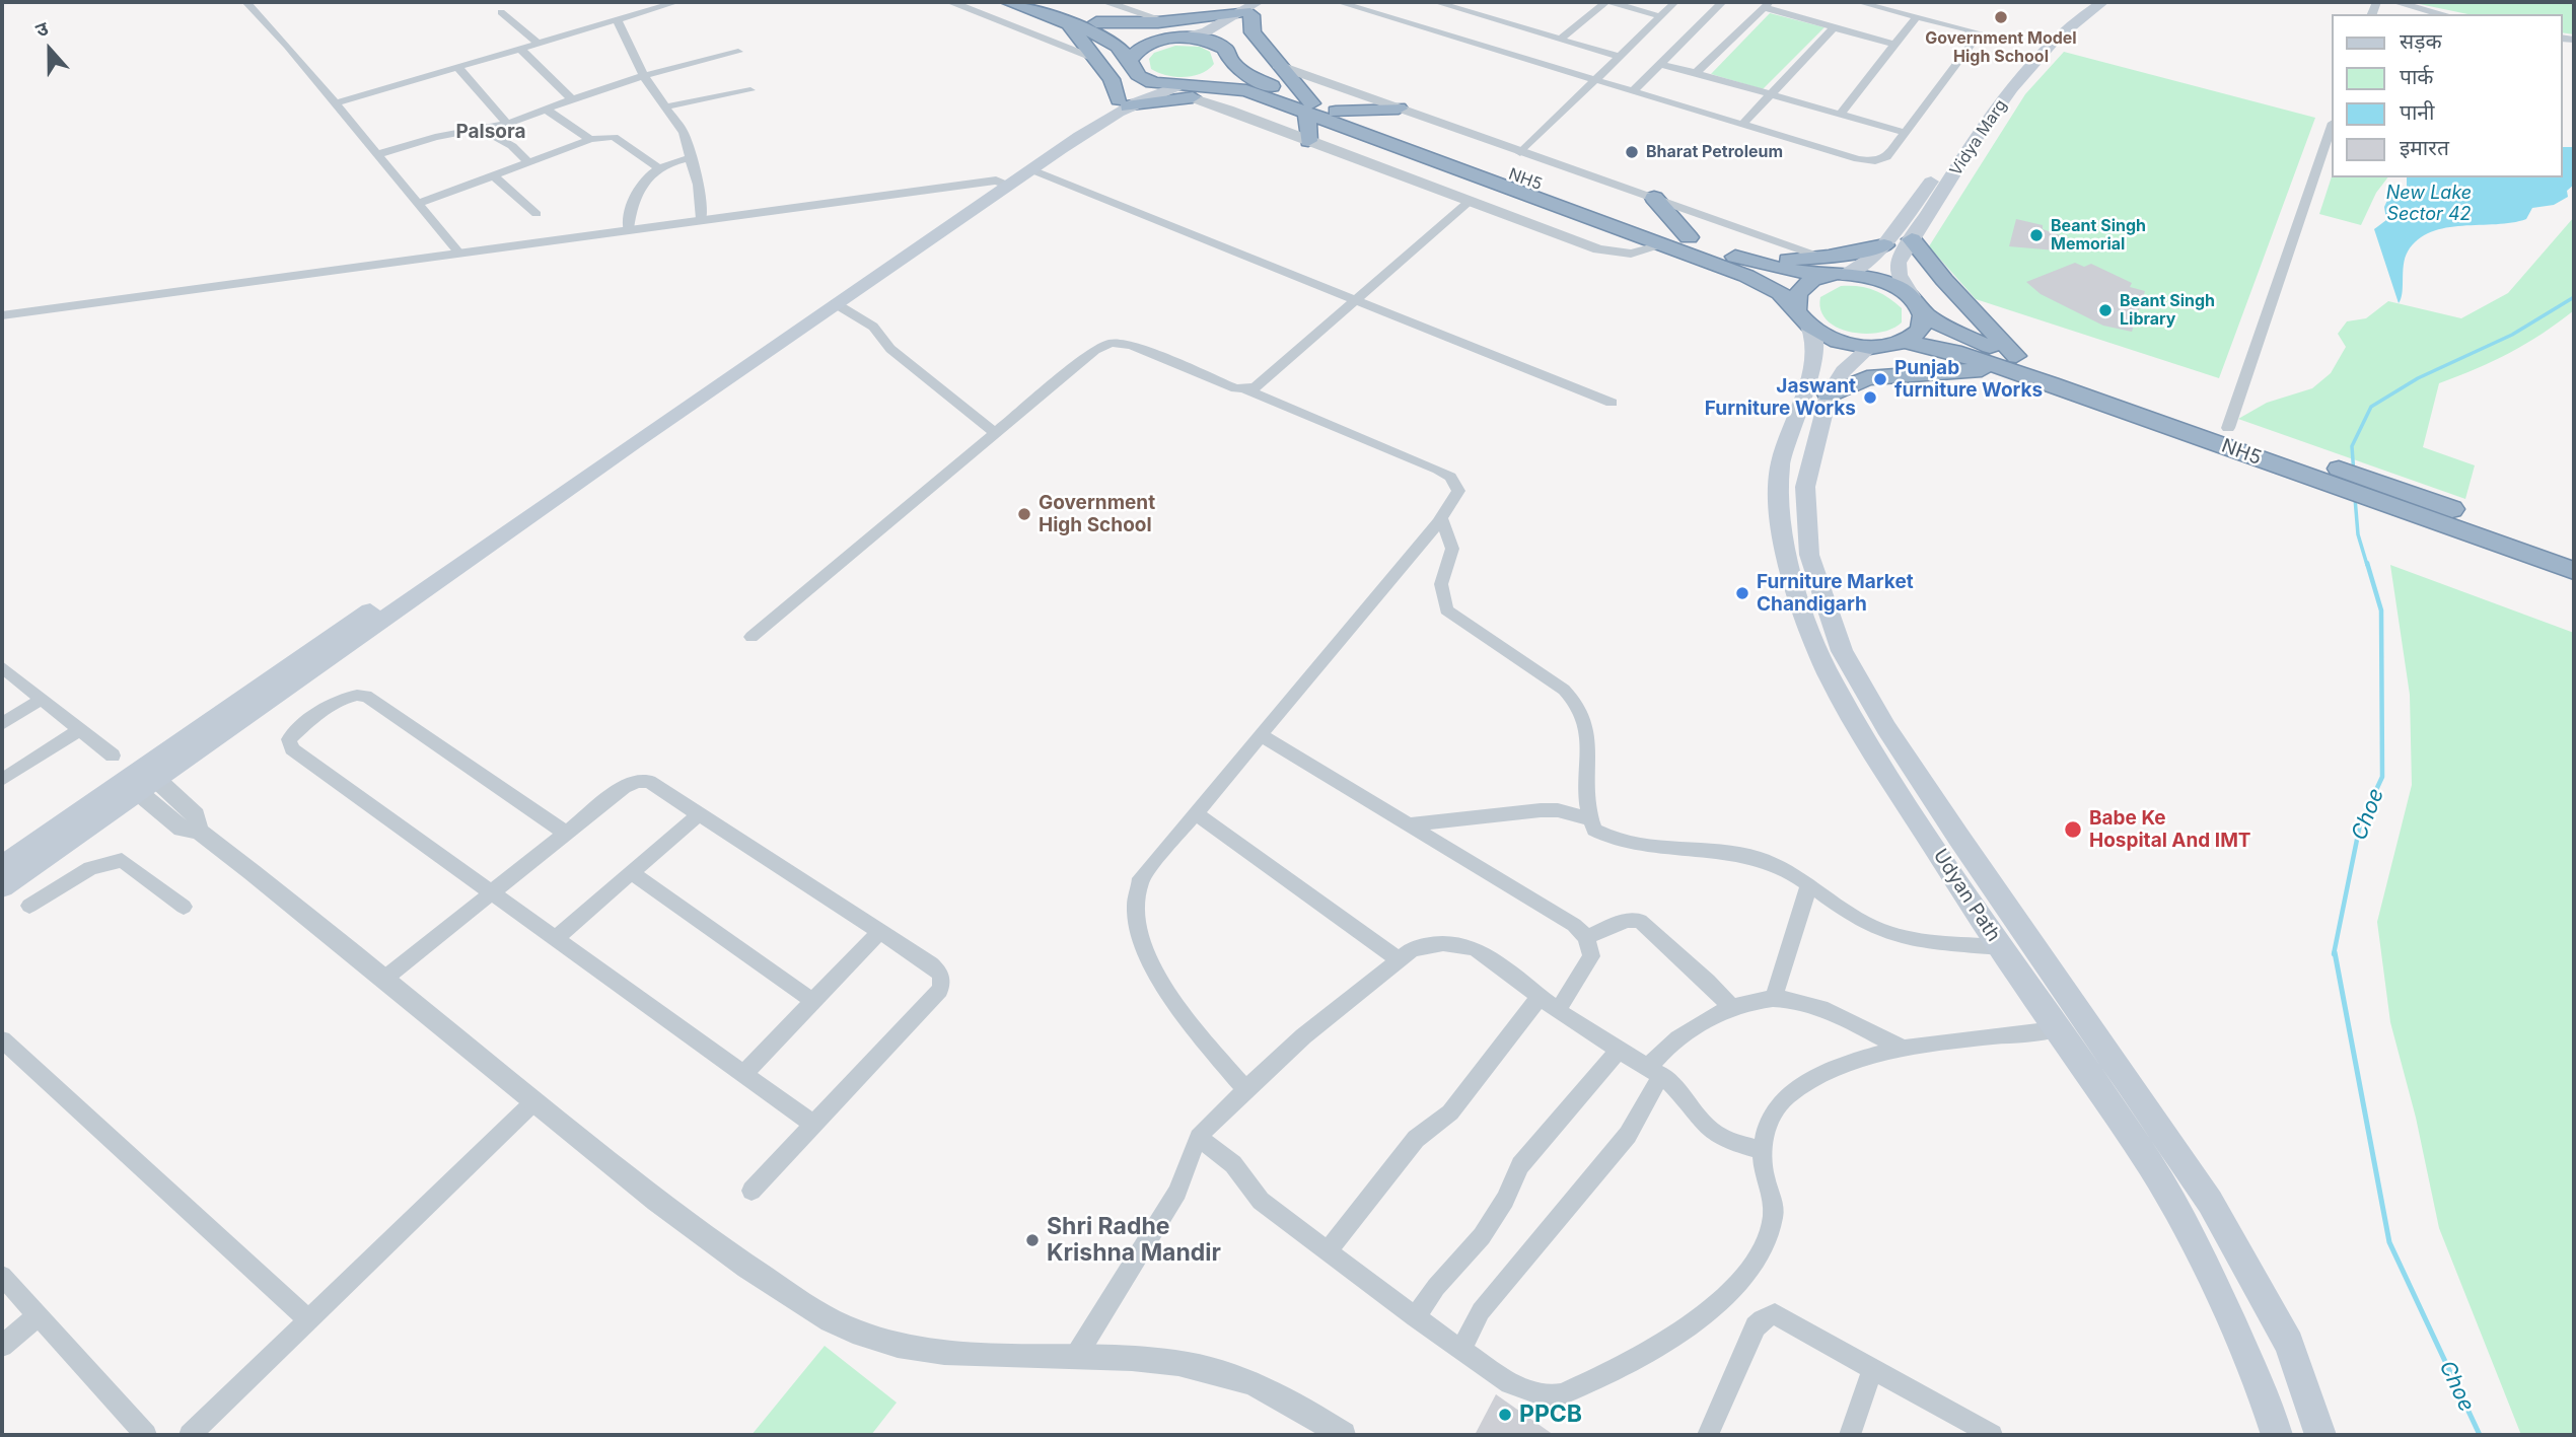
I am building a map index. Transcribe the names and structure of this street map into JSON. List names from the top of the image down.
{
  "streets": {
    "highway": ["NH5"],
    "main road": ["Vidya Marg", "Udyan Path"]
  },
  "crossings": [
    ["Vidya Marg", "NH5"],
    ["NH5", "Udyan Path"]
  ],
  "districts": ["Palsora"],
  "water": ["New Lake Sector 42", "Choe"],
  "places": [
    "Government Model High School",
    "Bharat Petroleum",
    "Beant Singh Memorial",
    "Beant Singh Library",
    "Punjab furniture Works",
    "Jaswant Furniture Works",
    "Government High School",
    "Furniture Market Chandigarh",
    "Babe Ke Hospital And IMT",
    "Shri Radhe Krishna Mandir",
    "PPCB"
  ],
  "legend": [
    "सड़क",
    "पार्क",
    "पानी",
    "इमारत"
  ],
  "north": "top"
}
